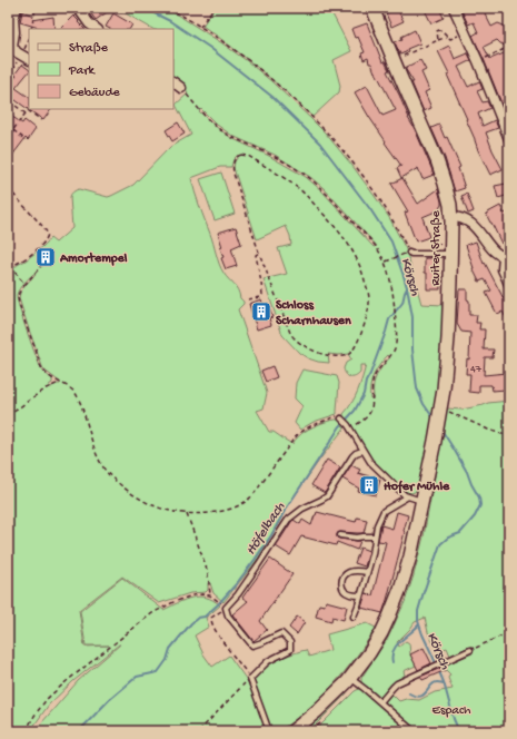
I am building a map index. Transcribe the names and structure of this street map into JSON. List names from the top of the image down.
{
  "streets": {
    "main road": ["Ruiter Straße"]
  },
  "water": ["Körsch", "Höfelbach"],
  "parks": ["Espach"],
  "places": {
    "building": ["Amortempel", "Schloss Scharnhausen", "Hofer Mühle"]
  },
  "house_numbers": ["47"],
  "legend": ["Straße", "Park", "Gebäude"]
}
